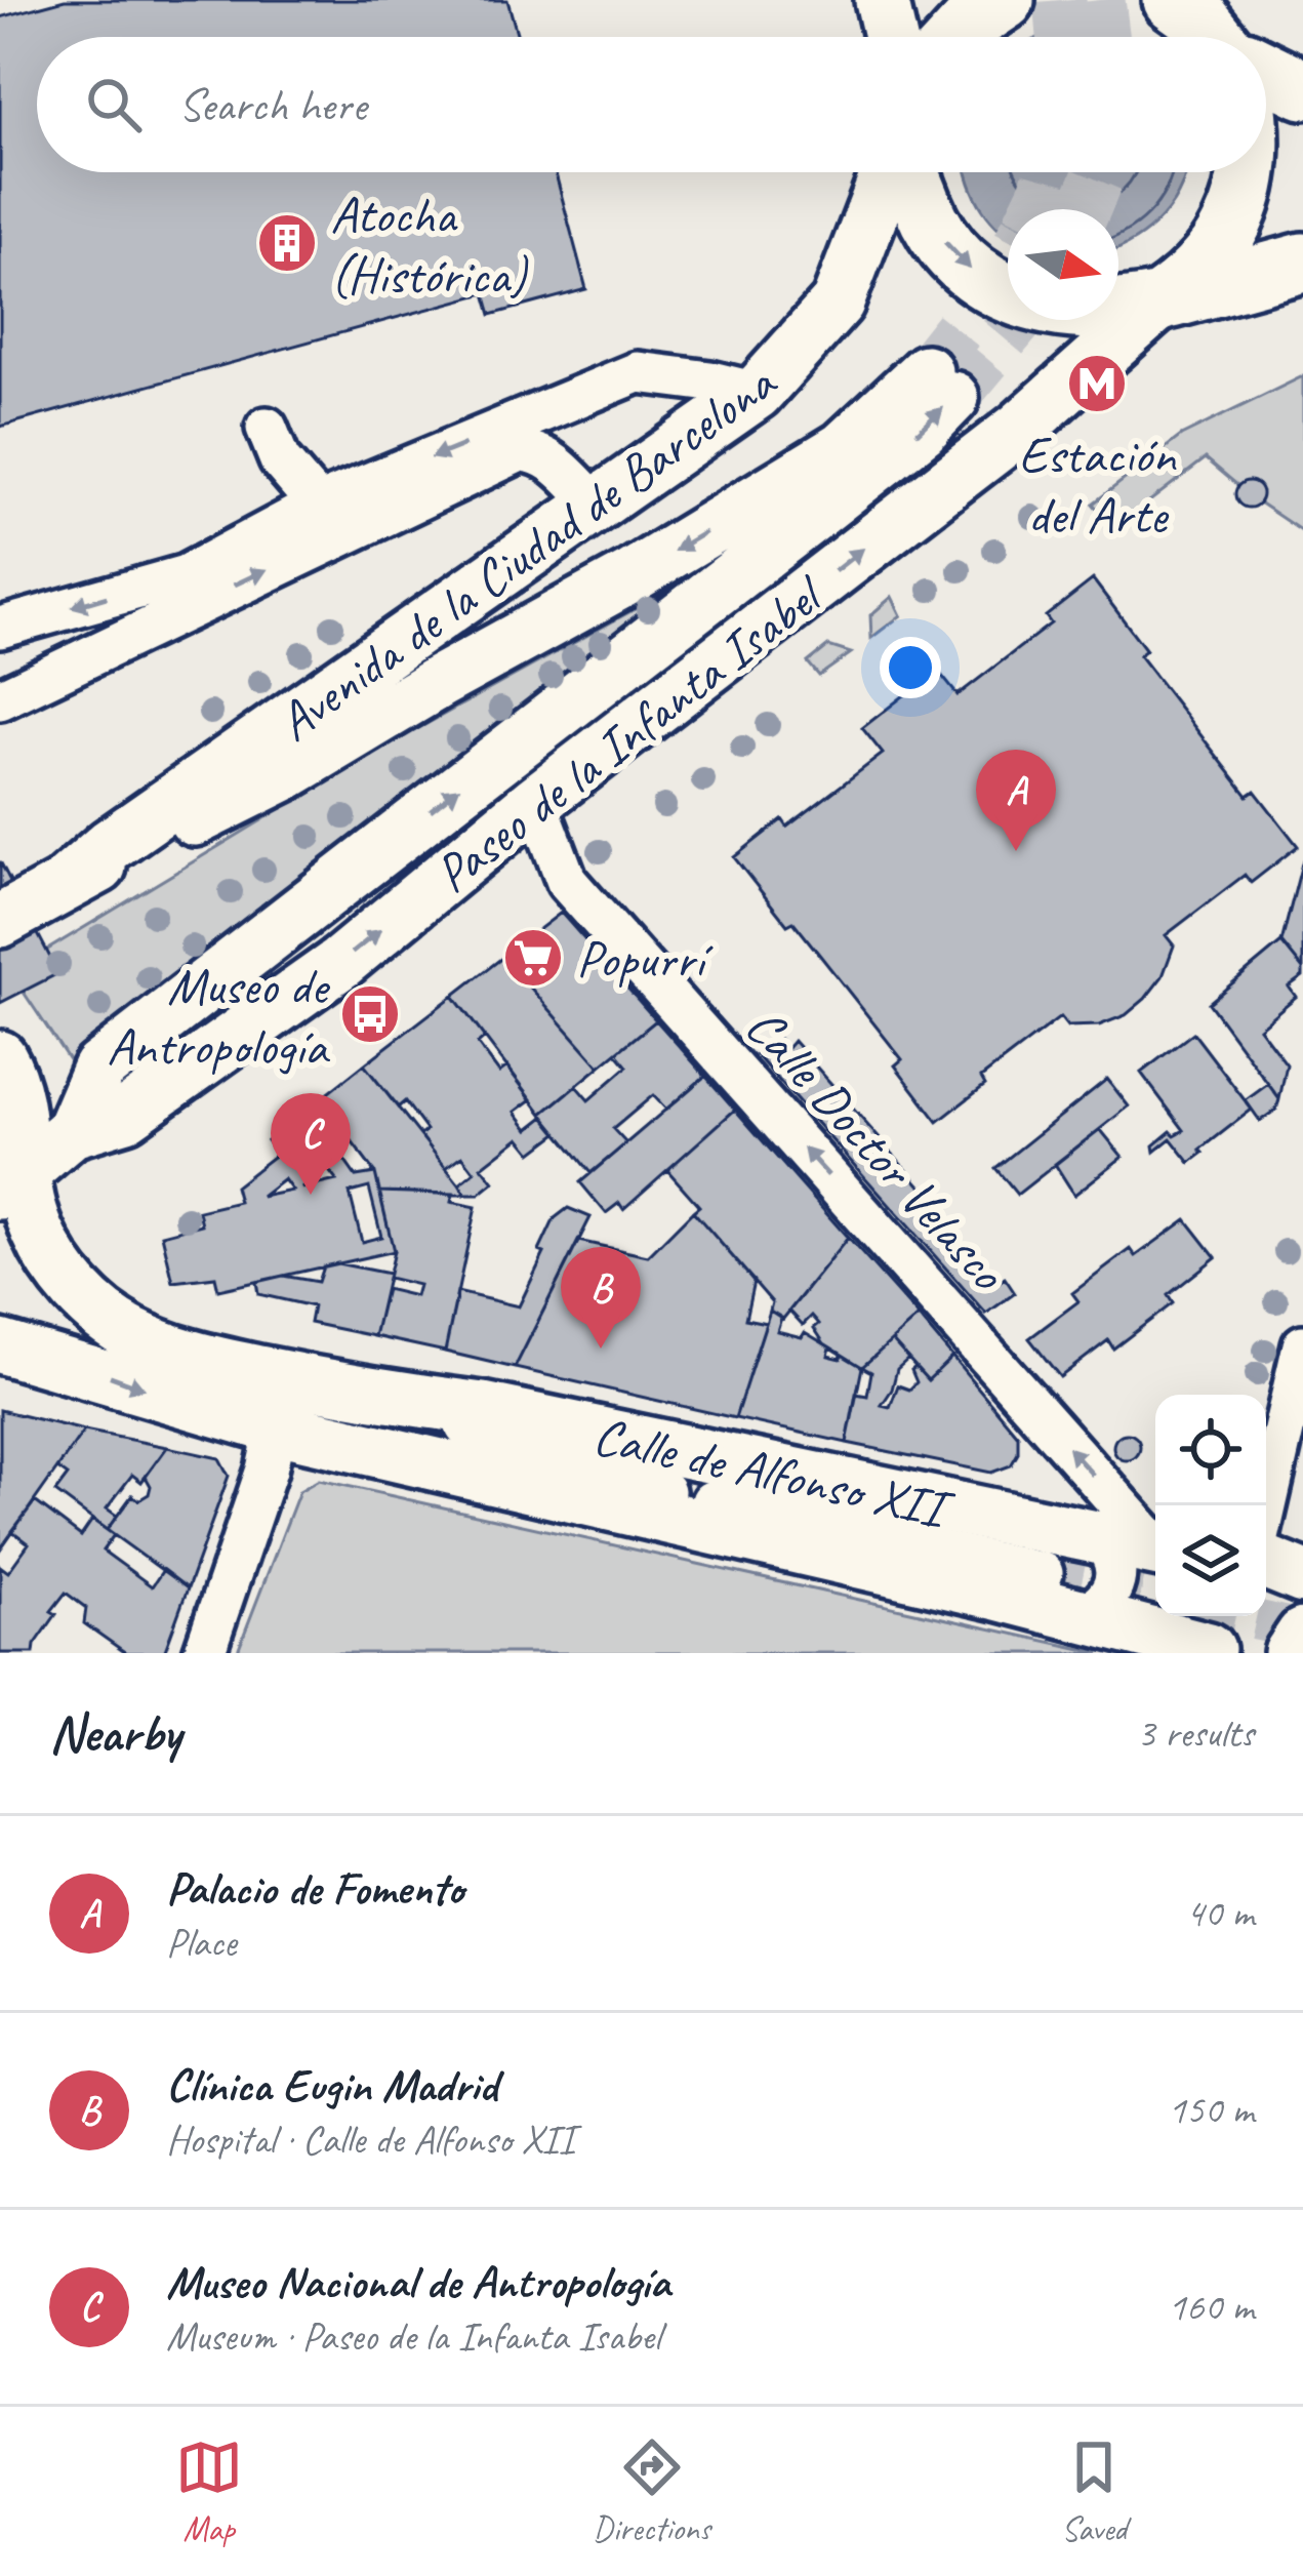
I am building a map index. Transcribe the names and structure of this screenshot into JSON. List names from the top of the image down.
{
  "streets": {
    "main road": ["Avenida de la Ciudad de Barcelona", "Paseo de la Infanta Isabel", "Calle de Alfonso XII"],
    "street": ["Calle Doctor Velasco"]
  },
  "crossings": [
    ["Avenida de la Ciudad de Barcelona", "Paseo de la Infanta Isabel"],
    ["Paseo de la Infanta Isabel", "Calle Doctor Velasco"],
    ["Paseo de la Infanta Isabel", "Calle de Alfonso XII"]
  ],
  "one_way": ["Paseo de la Infanta Isabel", "Calle Doctor Velasco"],
  "places": {
    "building": ["Atocha (Histórica)"],
    "metro station": ["Estación del Arte"],
    "supermarket": ["Popurrí"],
    "bus stop": ["Museo de Antropología"]
  },
  "north": "right",
  "page": {
    "search": "Search here",
    "pins": ["A", "C", "B"],
    "heading": ["Nearby", "3 results"],
    "list": [
      {
        "mark": "A",
        "name": "Palacio de Fomento",
        "note": "Place",
        "value": "40 m"
      },
      {
        "mark": "B",
        "name": "Clínica Eugin Madrid",
        "note": "Hospital · Calle de Alfonso XII",
        "value": "150 m"
      },
      {
        "mark": "C",
        "name": "Museo Nacional de Antropología",
        "note": "Museum · Paseo de la Infanta Isabel",
        "value": "160 m"
      }
    ],
    "nav": ["Map", "Directions", "Saved"]
  }
}
